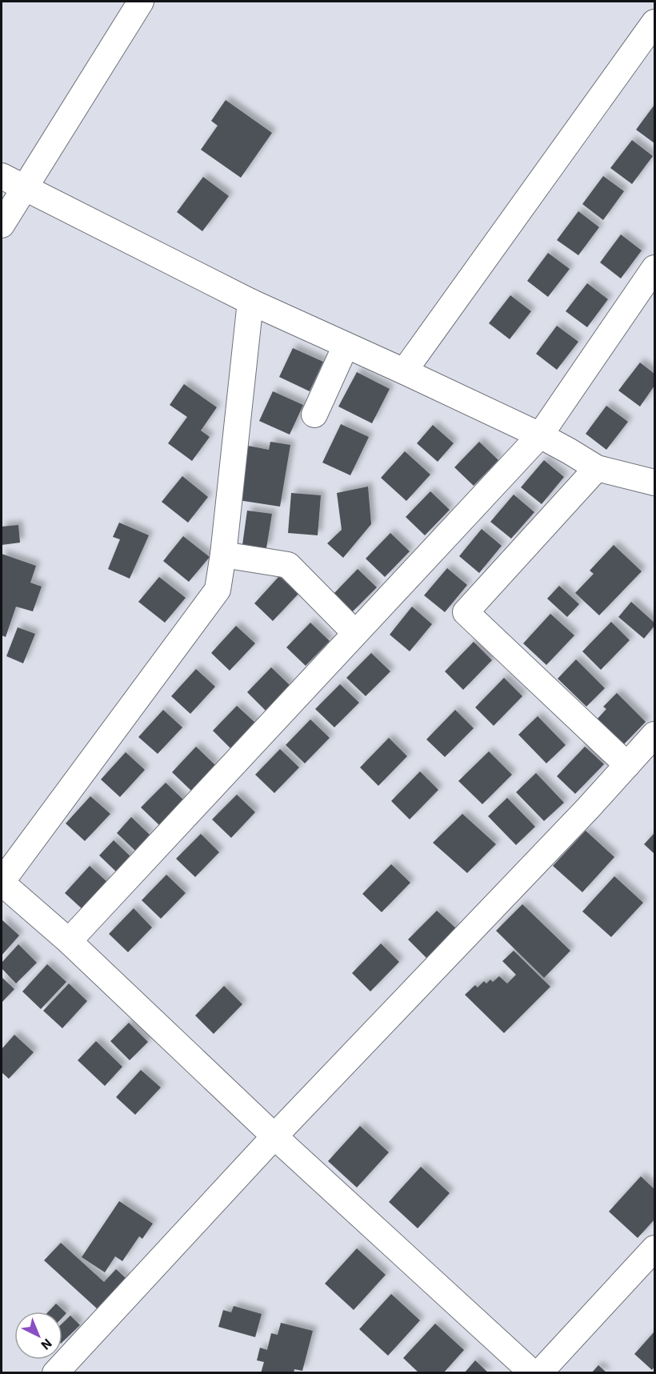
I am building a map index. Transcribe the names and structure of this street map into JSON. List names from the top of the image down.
{
  "north": "bottom right"
}
